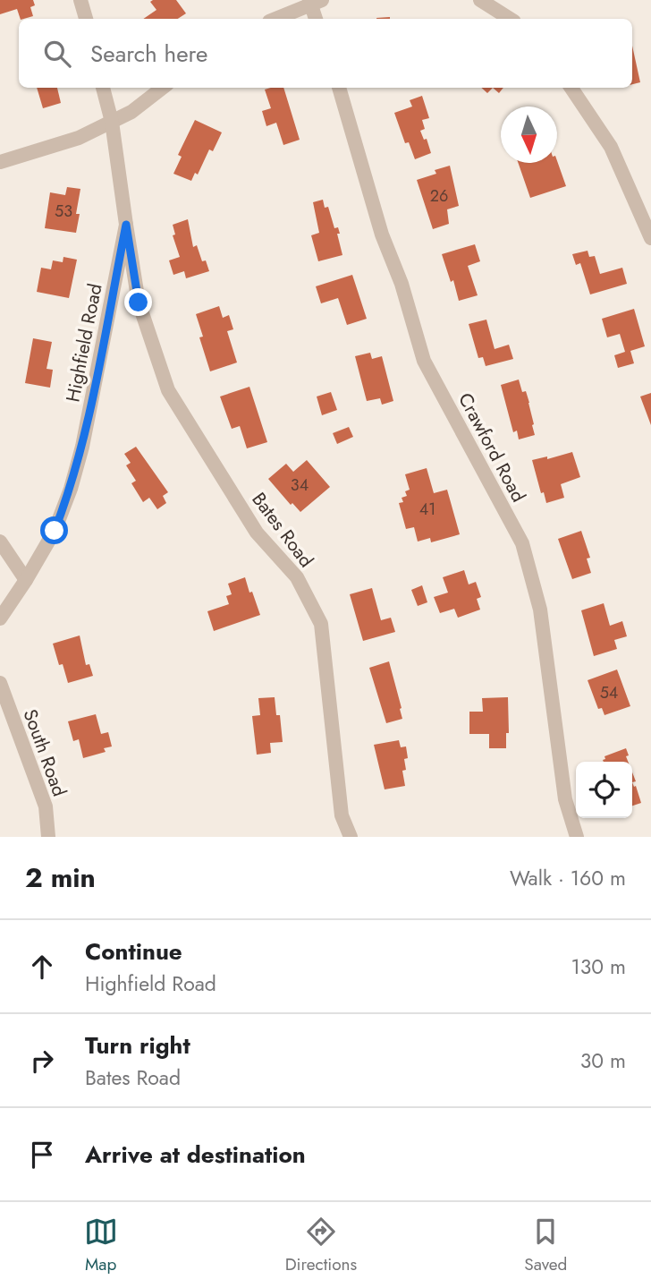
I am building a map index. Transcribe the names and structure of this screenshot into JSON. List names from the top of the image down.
{
  "streets": {
    "street": [
      "Highfield Road",
      "Crawford Road",
      "Bates Road",
      "South Road"
    ]
  },
  "crossings": [
    ["Highfield Road", "Bates Road"]
  ],
  "house_numbers": [
    "26",
    "53",
    "34",
    "41",
    "54"
  ],
  "north": "bottom",
  "page": {
    "search": "Search here",
    "heading": ["2 min", "Walk · 160 m"],
    "list": [
      ["Continue", "Highfield Road", "130 m"],
      ["Turn right", "Bates Road", "30 m"],
      "Arrive at destination"
    ],
    "nav": ["Map", "Directions", "Saved"]
  }
}
